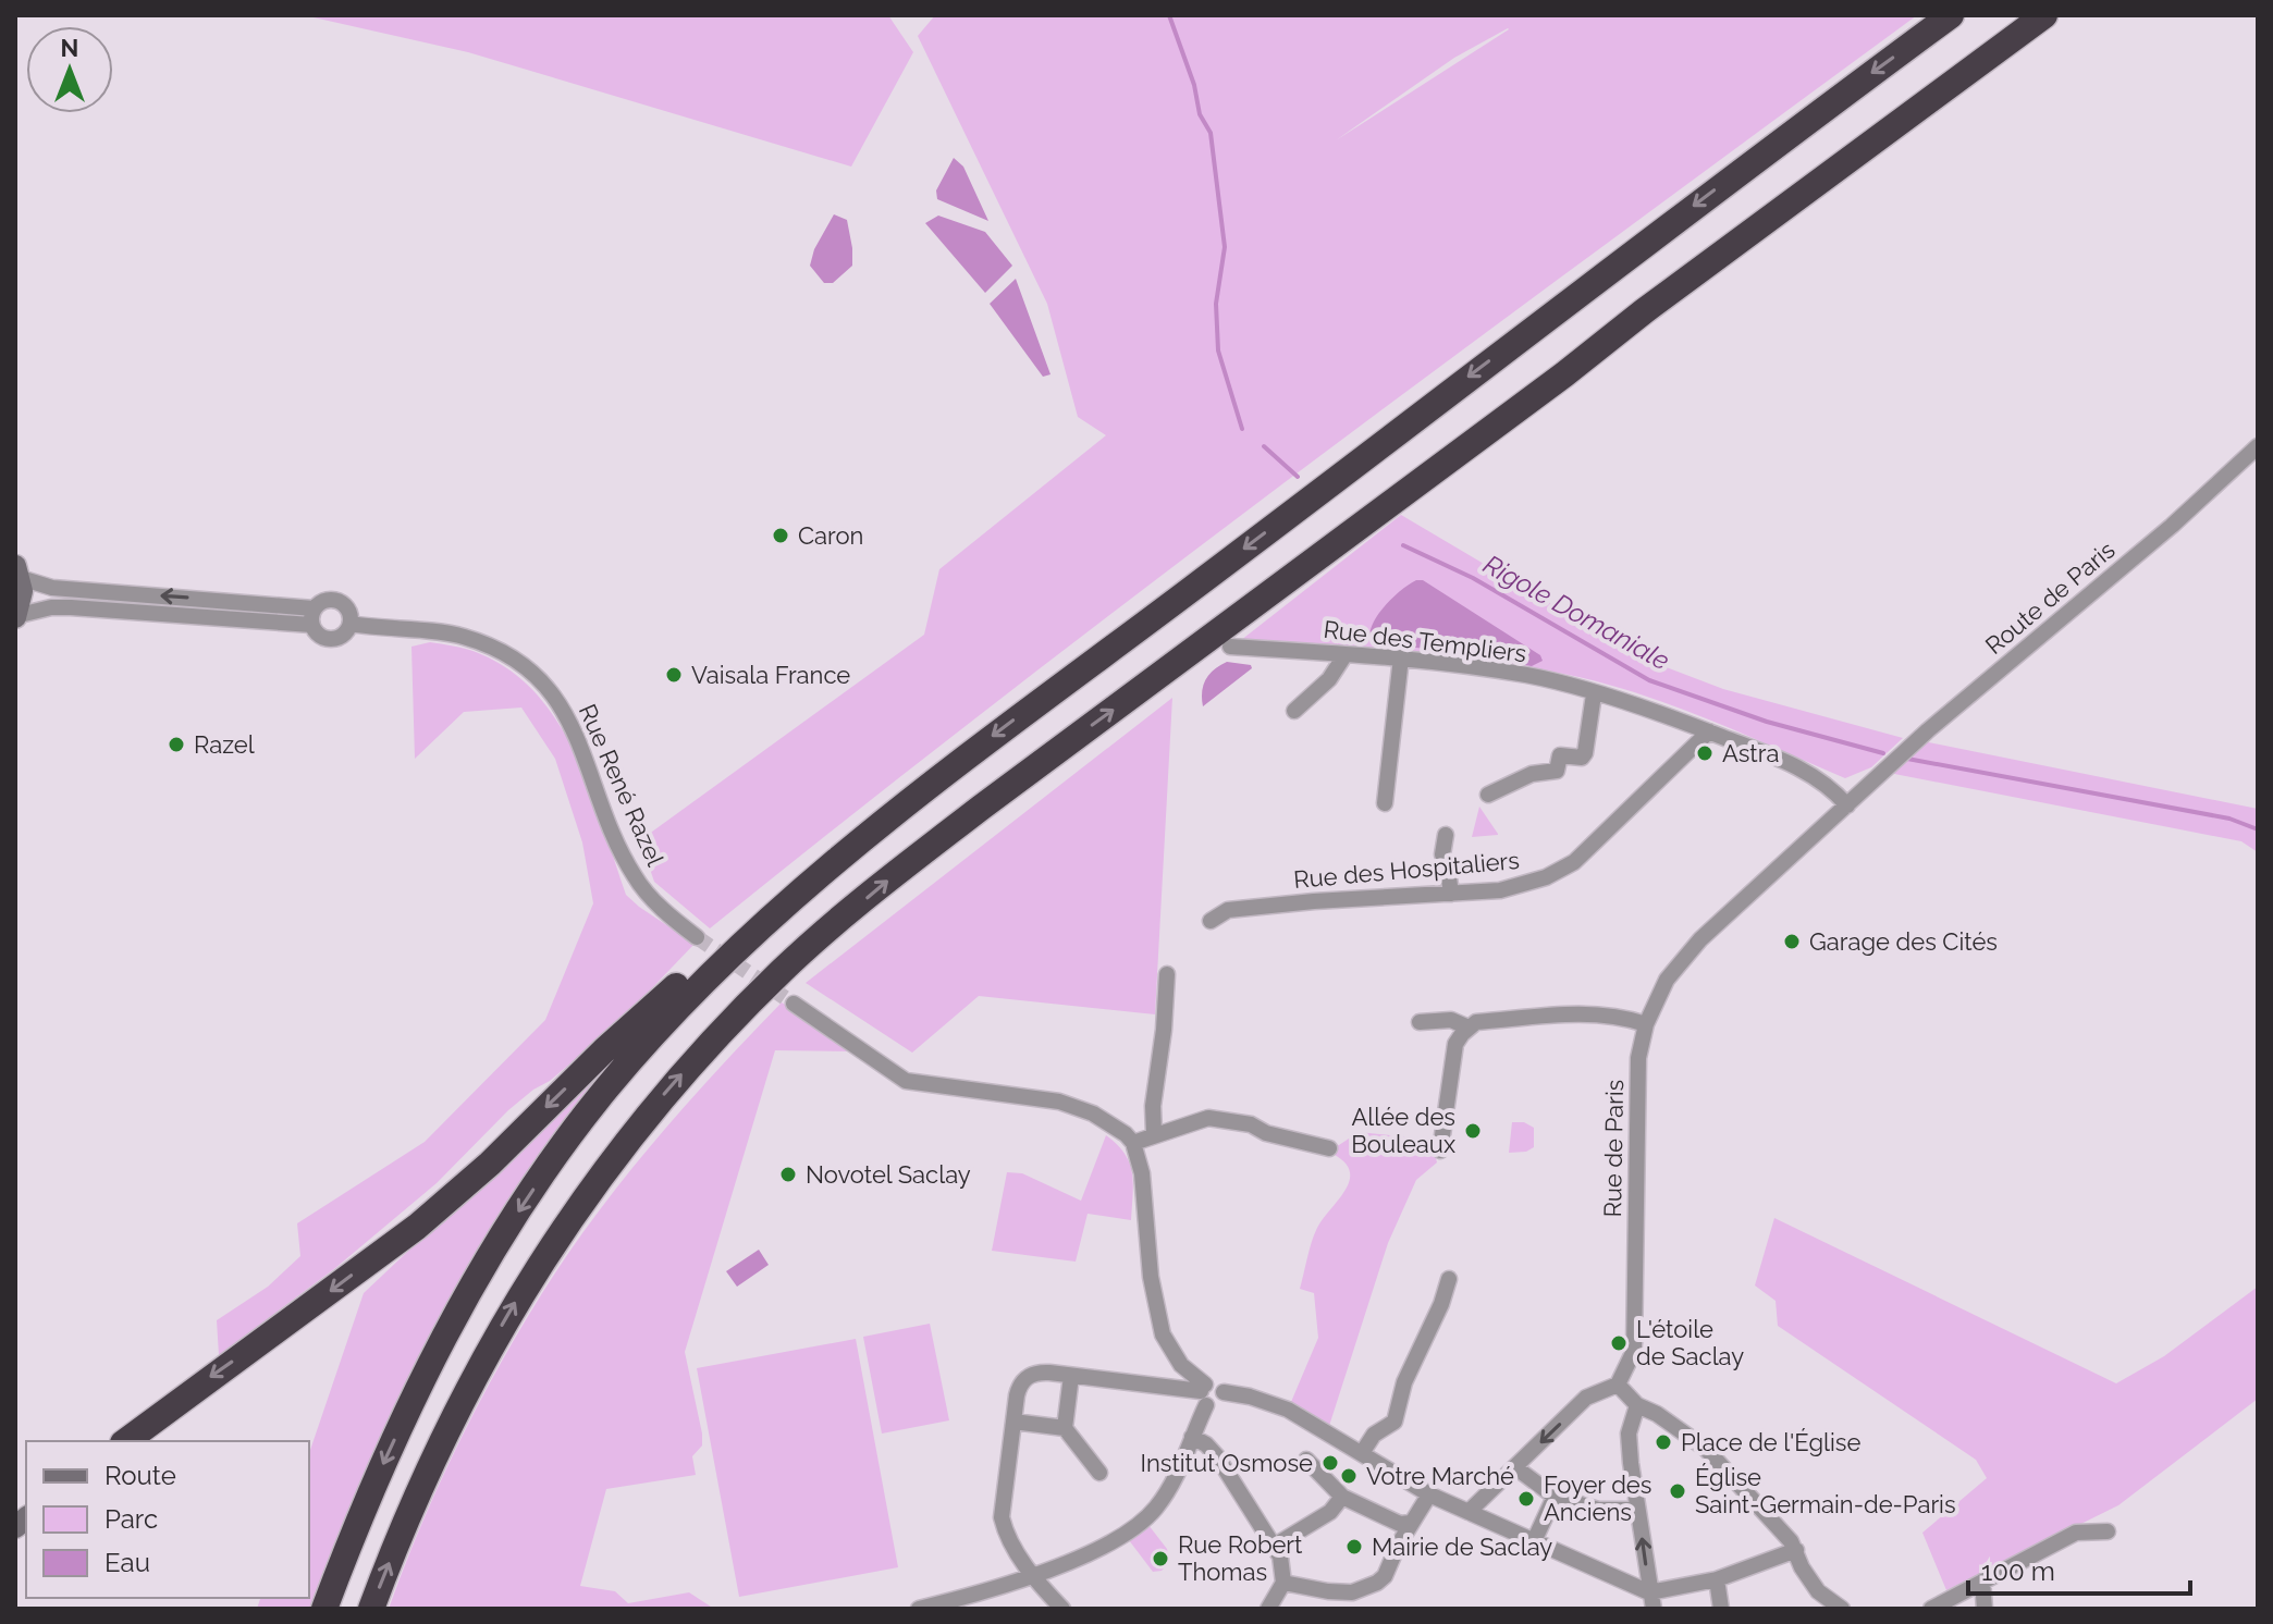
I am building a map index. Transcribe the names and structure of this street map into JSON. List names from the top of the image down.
{
  "streets": {
    "street": [
      "Route de Paris",
      "Rue des Templiers",
      "Rue René Razel",
      "Rue des Hospitaliers",
      "Rue de Paris"
    ]
  },
  "crossings": [
    ["Route de Paris", "Rue de Paris"],
    ["Rue des Templiers", "Rue des Hospitaliers"],
    ["Rue des Templiers", "Rue de Paris"]
  ],
  "water": ["Rigole Domaniale"],
  "places": [
    "Caron",
    "Vaisala France",
    "Razel",
    "Astra",
    "Garage des Cités",
    "Allée des Bouleaux",
    "Novotel Saclay",
    "L'étoile de Saclay",
    "Place de l'Église",
    "Institut Osmose",
    "Votre Marché",
    "Église Saint-Germain-de-Paris",
    "Foyer des Anciens",
    "Mairie de Saclay",
    "Rue Robert Thomas"
  ],
  "legend": ["Route", "Parc", "Eau"],
  "scale_bar": "100 m",
  "north": "top"
}
